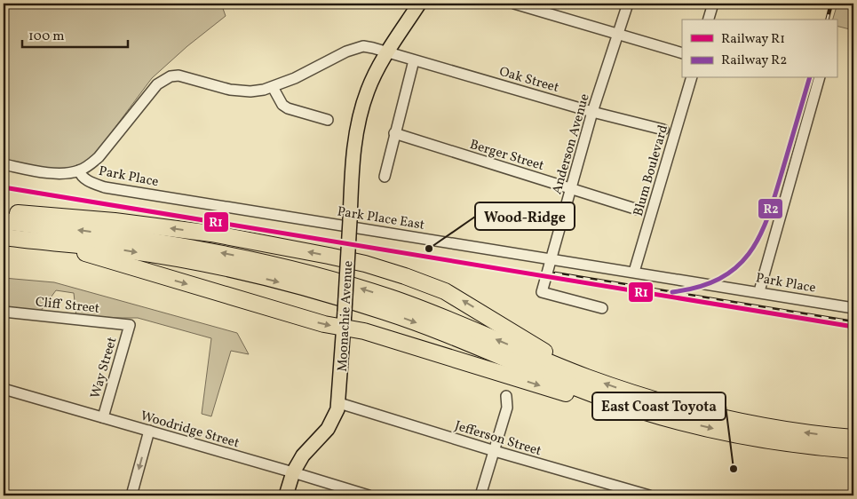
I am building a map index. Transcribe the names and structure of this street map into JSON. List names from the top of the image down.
{
  "streets": {
    "main road": ["Moonachie Avenue"],
    "street": [
      "Oak Street",
      "Anderson Avenue",
      "Berger Street",
      "Blum Boulevard",
      "Park Place",
      "Park Place East",
      "Cliff Street",
      "Way Street",
      "Woodridge Street",
      "Jefferson Street"
    ]
  },
  "crossings": [
    ["Oak Street", "Anderson Avenue"],
    ["Oak Street", "Park Place"],
    ["Oak Street", "Moonachie Avenue"],
    ["Anderson Avenue", "Berger Street"],
    ["Anderson Avenue", "Park Place East"],
    ["Blum Boulevard", "Park Place"],
    ["Blum Boulevard", "Park Place East"],
    ["Park Place", "Park Place East"],
    ["Cliff Street", "Way Street"],
    ["Moonachie Avenue", "Woodridge Street"],
    ["Moonachie Avenue", "Jefferson Street"],
    ["Way Street", "Woodridge Street"]
  ],
  "places": ["Wood-Ridge", "East Coast Toyota"],
  "lines": ["rail line R2", "rail line R1"],
  "legend": ["Railway R1", "Railway R2"],
  "scale_bar": "100 m"
}
